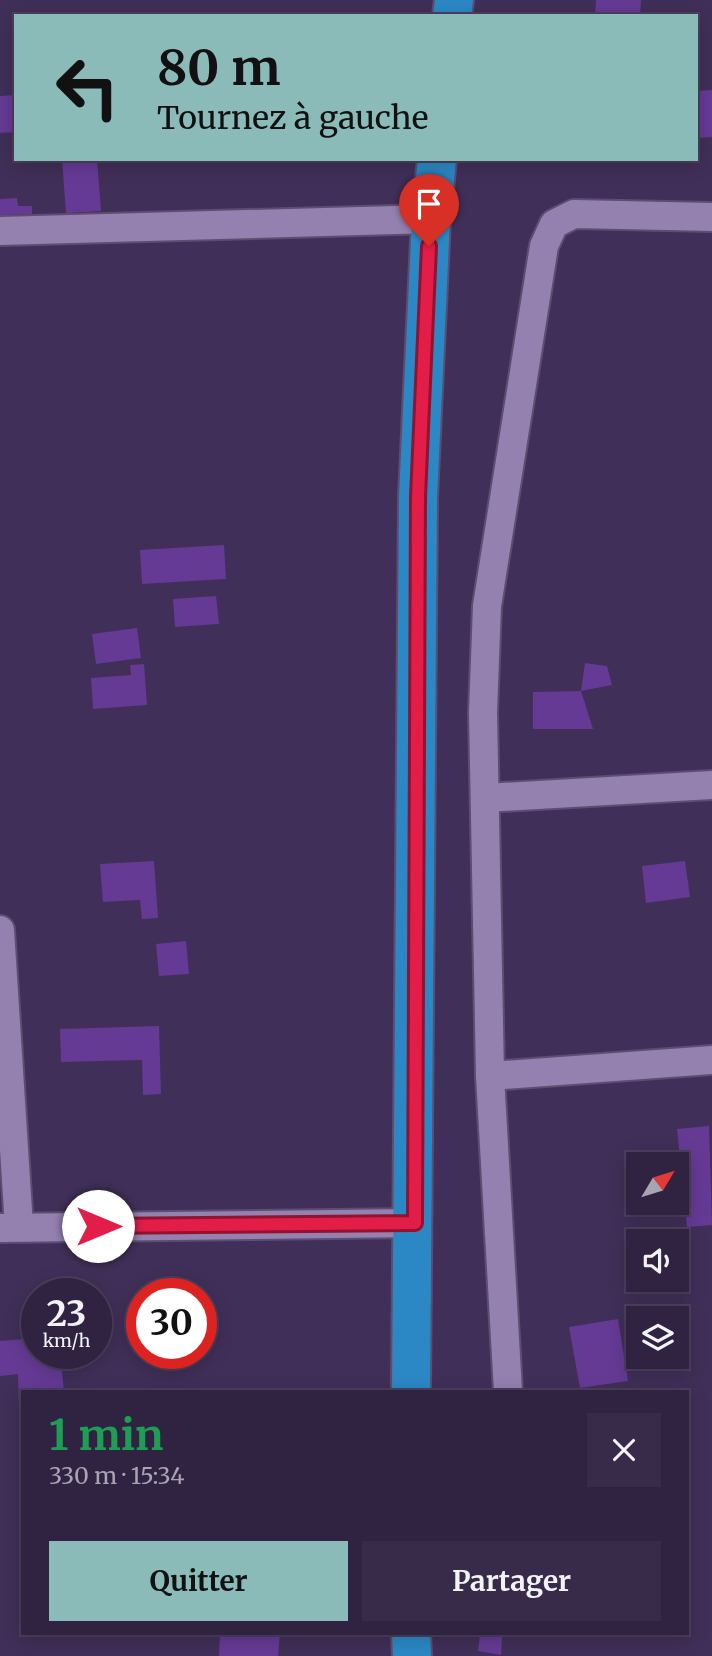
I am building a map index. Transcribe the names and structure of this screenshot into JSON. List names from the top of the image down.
{
  "north": "top right",
  "page": {
    "turn": ["80 m", "Tournez à gauche"],
    "speed": "23 km/h",
    "limit": "30",
    "heading": ["1 min", "330 m · 15:34"],
    "buttons": ["Quitter", "Partager"]
  }
}
